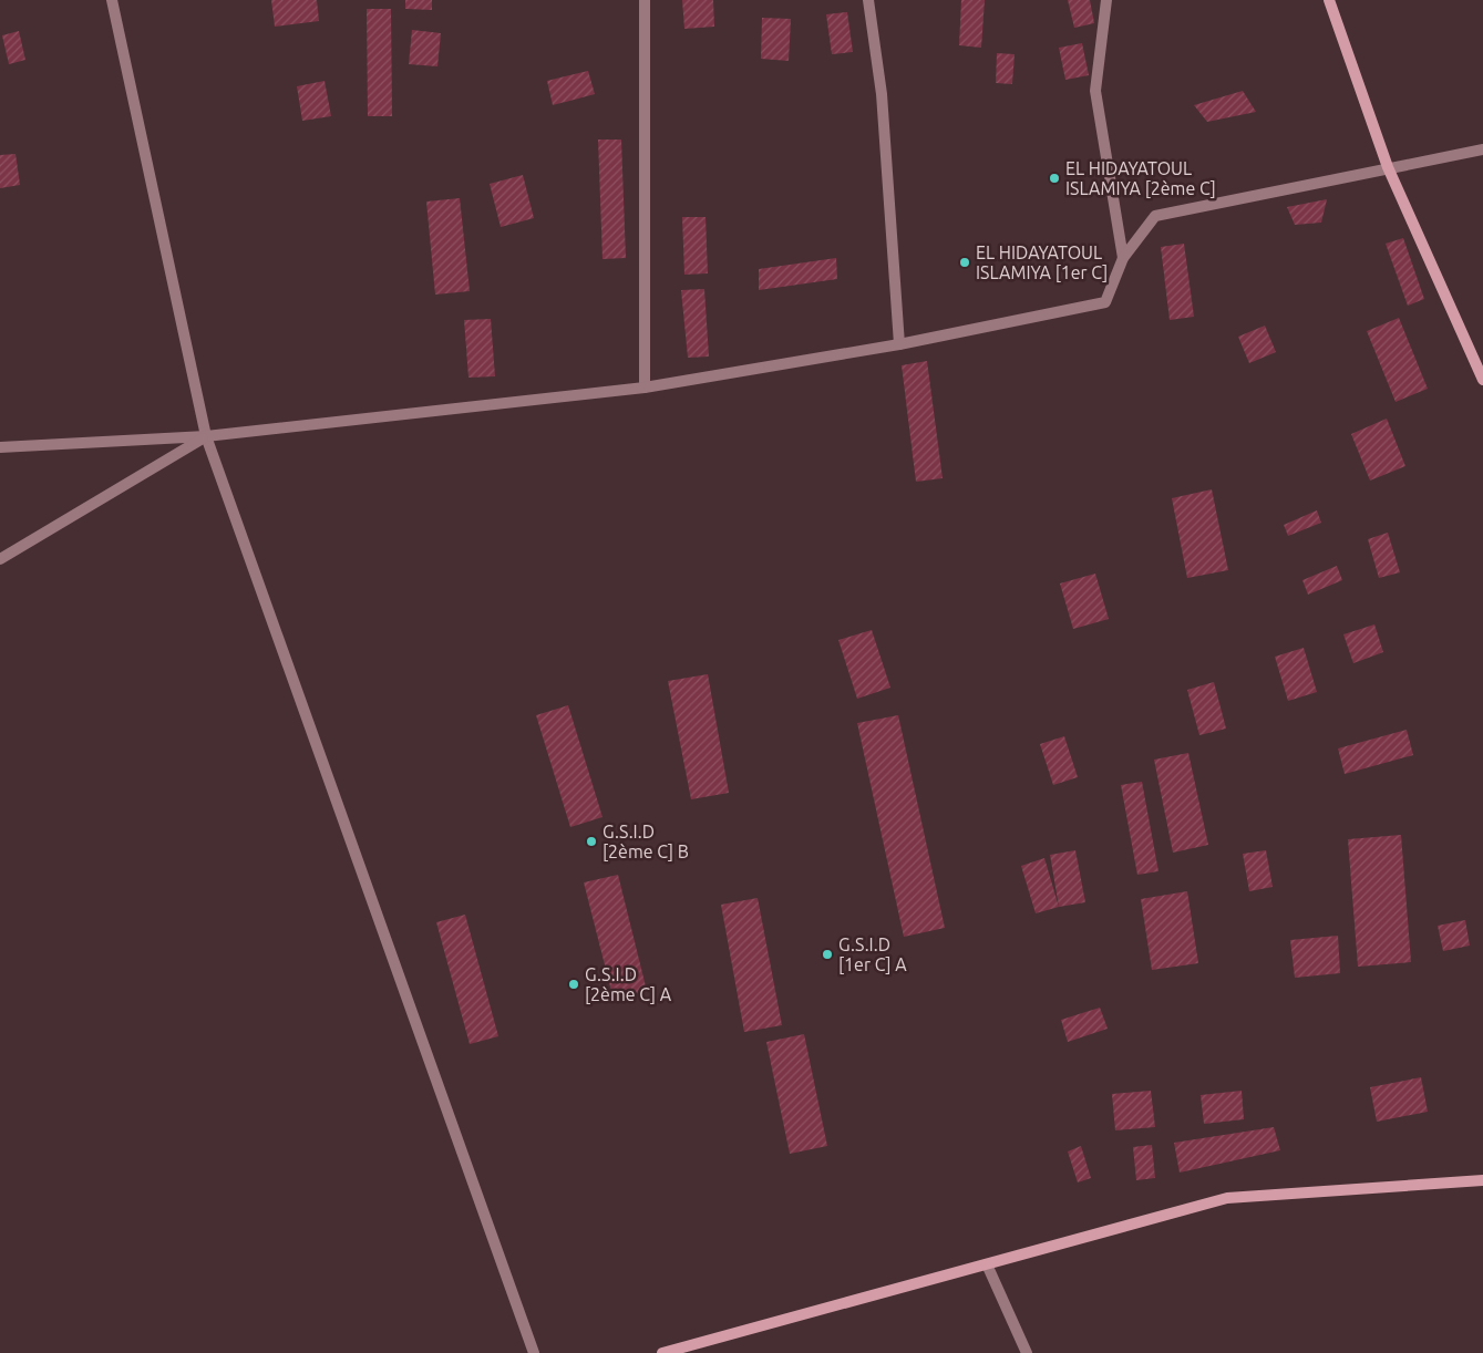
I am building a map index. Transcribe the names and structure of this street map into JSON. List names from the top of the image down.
{
  "places": [
    "EL HIDAYATOUL ISLAMIYA [2ème C]",
    "EL HIDAYATOUL ISLAMIYA [1er C]",
    "G.S.I.D [2ème C] B",
    "G.S.I.D [1er C] A",
    "G.S.I.D [2ème C] A"
  ]
}
